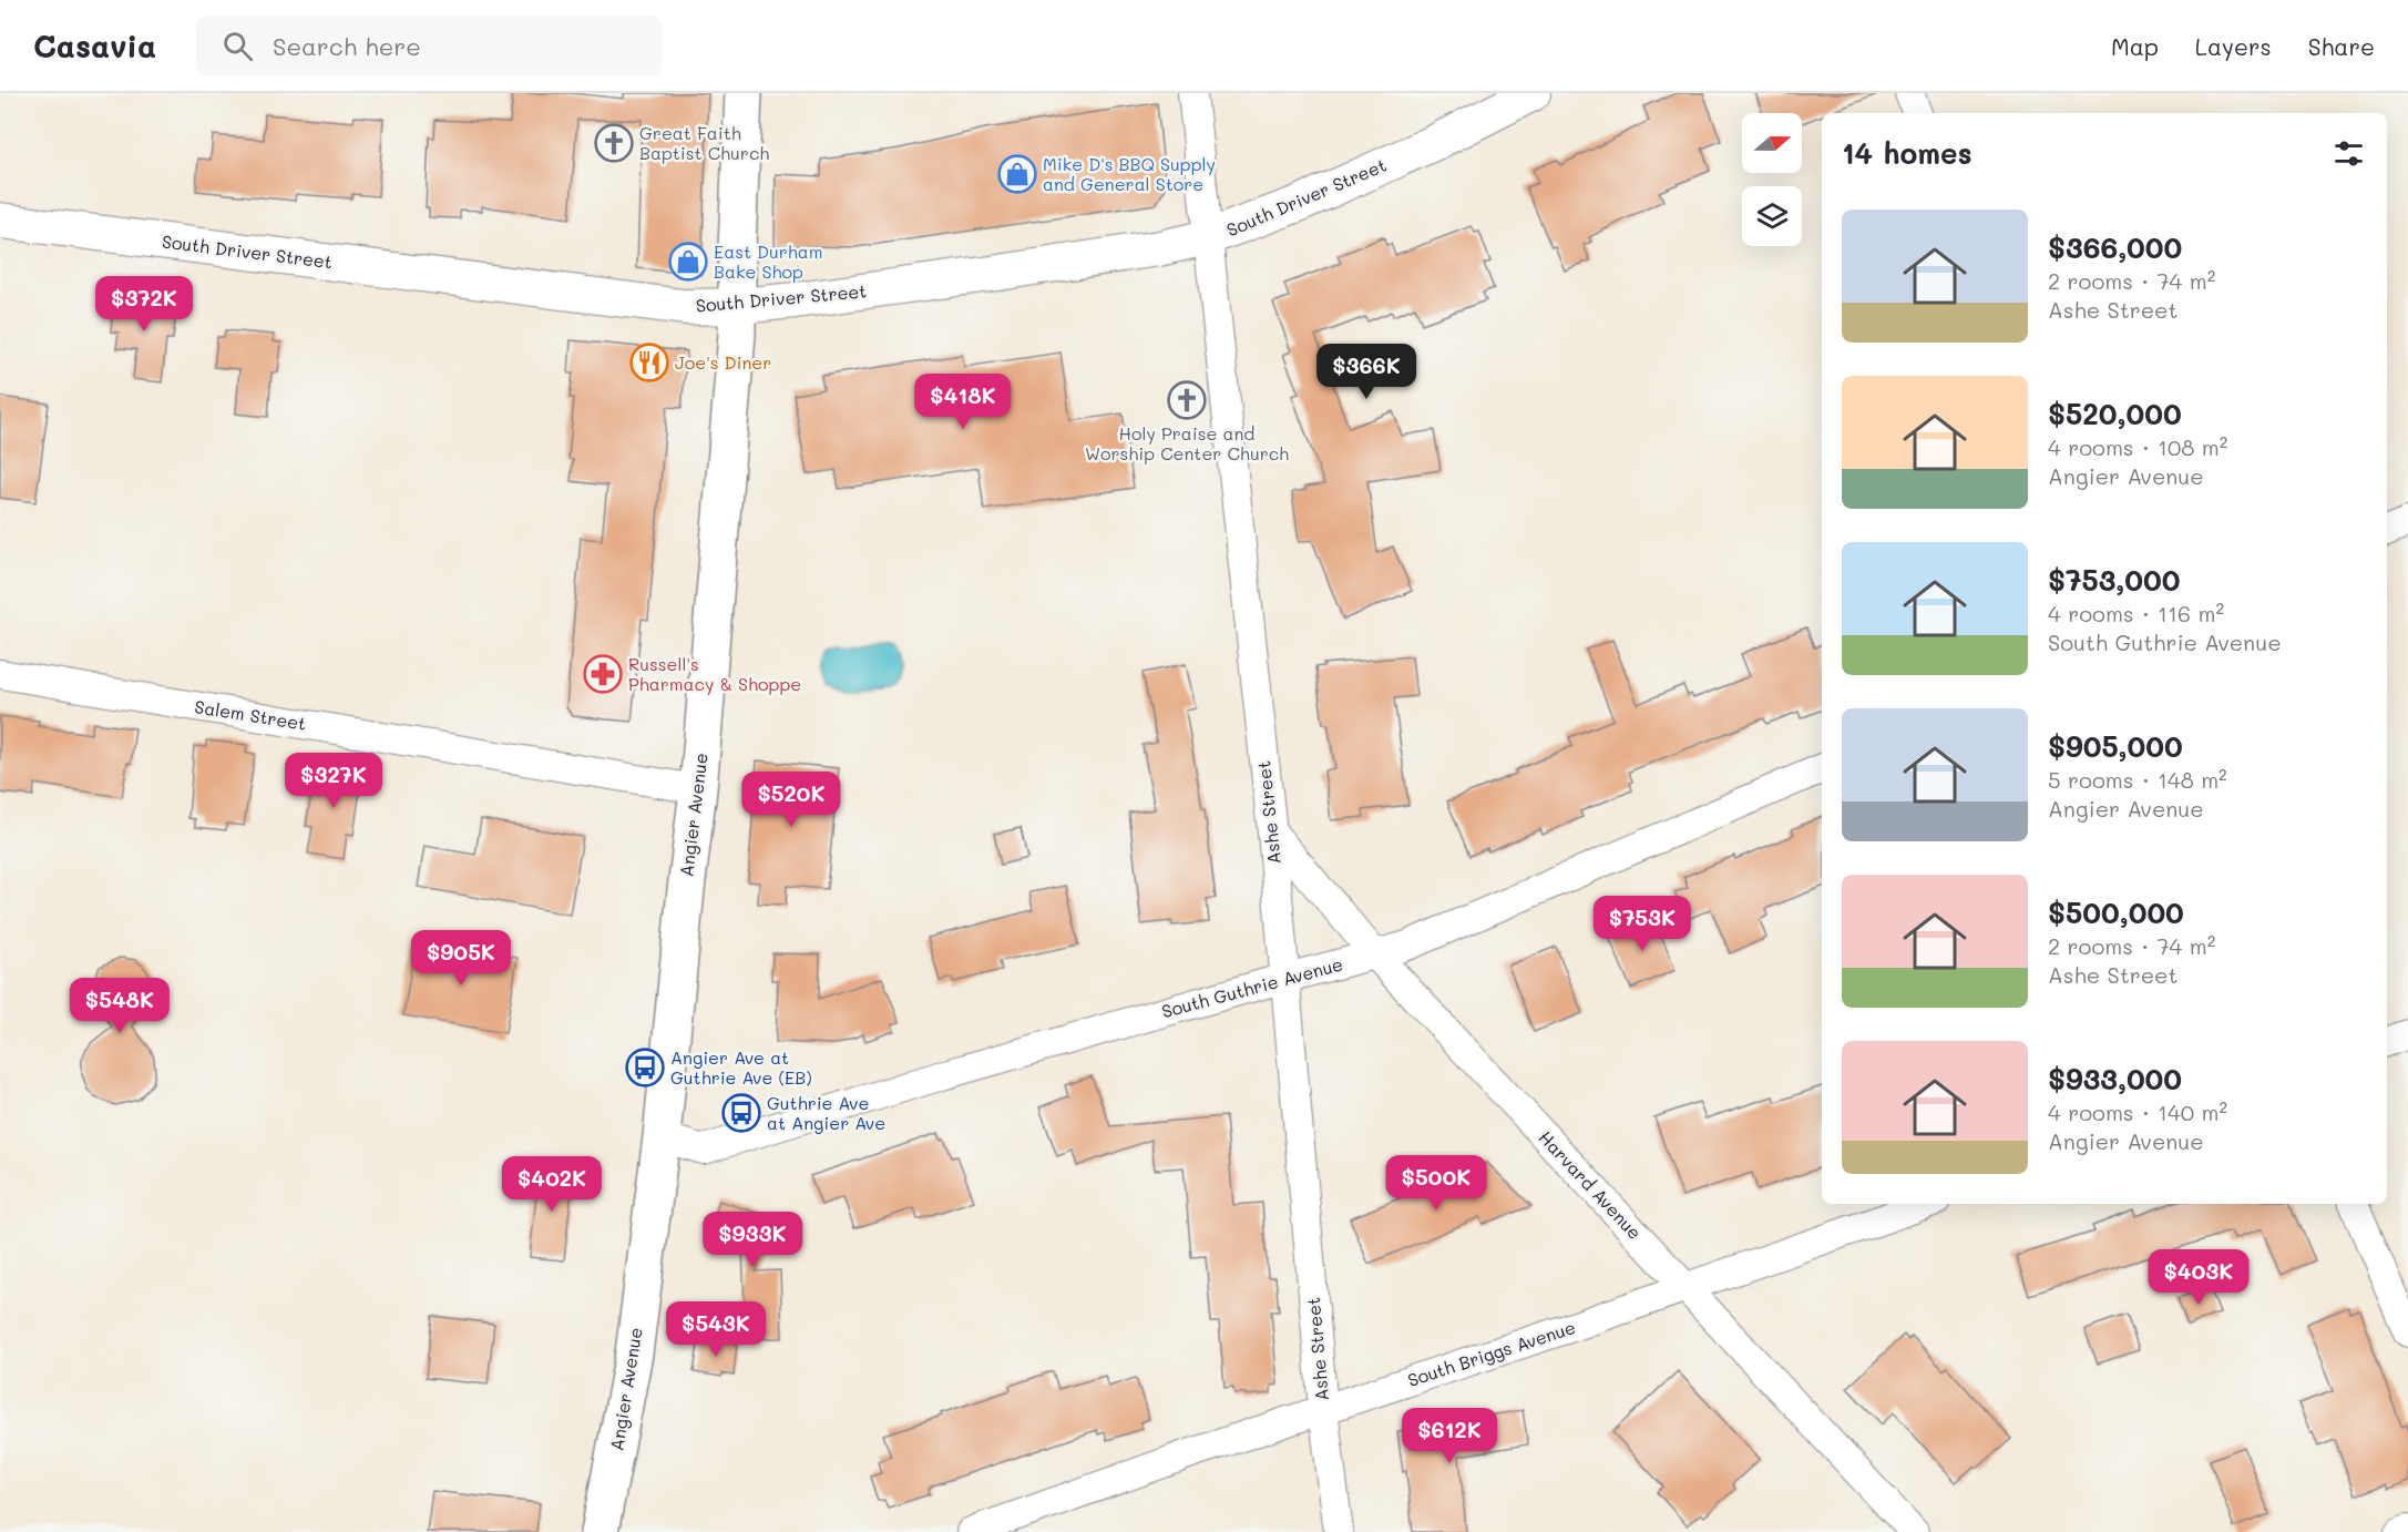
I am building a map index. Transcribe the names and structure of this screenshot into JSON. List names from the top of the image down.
{
  "streets": {
    "main road": ["Angier Avenue"],
    "street": [
      "South Driver Street",
      "Salem Street",
      "Ashe Street",
      "South Guthrie Avenue",
      "Harvard Avenue",
      "South Briggs Avenue"
    ]
  },
  "crossings": [
    ["South Driver Street", "Ashe Street"],
    ["South Driver Street", "Angier Avenue"],
    ["Salem Street", "Angier Avenue"],
    ["Ashe Street", "South Guthrie Avenue"],
    ["Ashe Street", "Harvard Avenue"],
    ["Ashe Street", "South Briggs Avenue"],
    ["Angier Avenue", "South Guthrie Avenue"],
    ["South Guthrie Avenue", "Harvard Avenue"],
    ["Harvard Avenue", "South Briggs Avenue"]
  ],
  "places": {
    "church": ["Great Faith Baptist Church", "Holy Praise and Worship Center Church"],
    "shop": ["Mike D's BBQ Supply and General Store", "East Durham Bake Shop"],
    "restaurant": ["Joe's Diner"],
    "pharmacy": ["Russell's Pharmacy & Shoppe"],
    "bus stop": ["Angier Ave at Guthrie Ave (EB)", "Guthrie Ave at Angier Ave"]
  },
  "north": "right",
  "page": {
    "header": "Casavia",
    "search": "Search here",
    "nav": ["Map", "Layers", "Share"],
    "heading": "14 homes",
    "list": [
      {
        "name": "$366,000",
        "note": "2 rooms · 74 m² · Ashe Street"
      },
      {
        "name": "$520,000",
        "note": "4 rooms · 108 m² · Angier Avenue"
      },
      {
        "name": "$753,000",
        "note": "4 rooms · 116 m² · South Guthrie Avenue"
      },
      {
        "name": "$905,000",
        "note": "5 rooms · 148 m² · Angier Avenue"
      },
      {
        "name": "$500,000",
        "note": "2 rooms · 74 m² · Ashe Street"
      },
      {
        "name": "$933,000",
        "note": "4 rooms · 140 m² · Angier Avenue"
      }
    ],
    "price": [
      "$372K",
      "$366K",
      "$418K",
      "$327K",
      "$520K",
      "$753K",
      "$905K",
      "$548K",
      "$500K",
      "$402K",
      "$933K",
      "$403K",
      "$543K",
      "$612K"
    ]
  }
}
